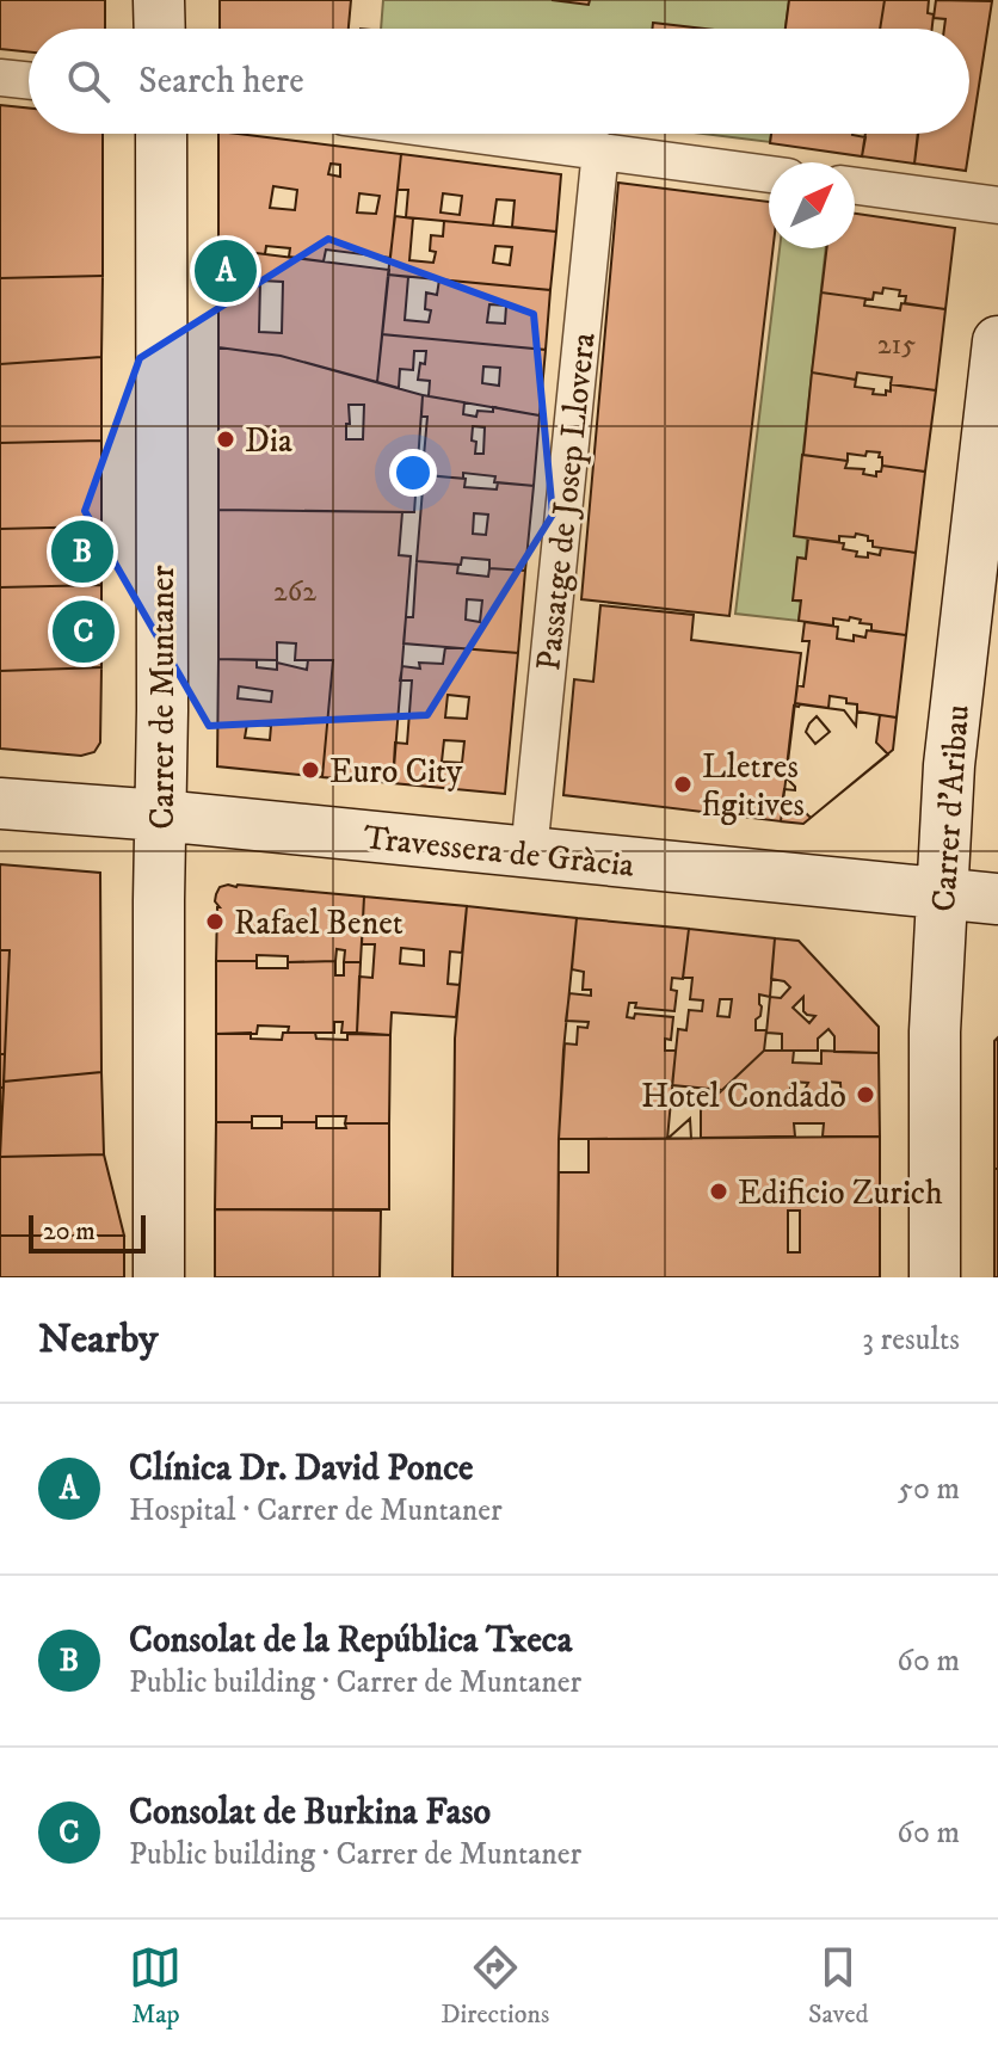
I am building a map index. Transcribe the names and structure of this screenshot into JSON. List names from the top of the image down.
{
  "streets": {
    "street": [
      "Passatge de Josep Llovera",
      "Carrer de Muntaner",
      "Carrer d'Aribau",
      "Travessera de Gràcia"
    ]
  },
  "crossings": [
    ["Passatge de Josep Llovera", "Travessera de Gràcia"],
    ["Carrer de Muntaner", "Travessera de Gràcia"],
    ["Carrer d'Aribau", "Travessera de Gràcia"]
  ],
  "places": [
    "Dia",
    "Euro City",
    "Lletres figitives",
    "Rafael Benet",
    "Hotel Condado",
    "Edificio Zurich"
  ],
  "house_numbers": ["215", "262"],
  "scale_bar": "20 m",
  "north": "top right",
  "page": {
    "search": "Search here",
    "pins": ["A", "B", "C"],
    "scale": "20 m",
    "heading": ["Nearby", "3 results"],
    "list": [
      {
        "mark": "A",
        "name": "Clínica Dr. David Ponce",
        "note": "Hospital · Carrer de Muntaner",
        "value": "50 m"
      },
      {
        "mark": "B",
        "name": "Consolat de la República Txeca",
        "note": "Public building · Carrer de Muntaner",
        "value": "60 m"
      },
      {
        "mark": "C",
        "name": "Consolat de Burkina Faso",
        "note": "Public building · Carrer de Muntaner",
        "value": "60 m"
      }
    ],
    "nav": ["Map", "Directions", "Saved"]
  }
}
